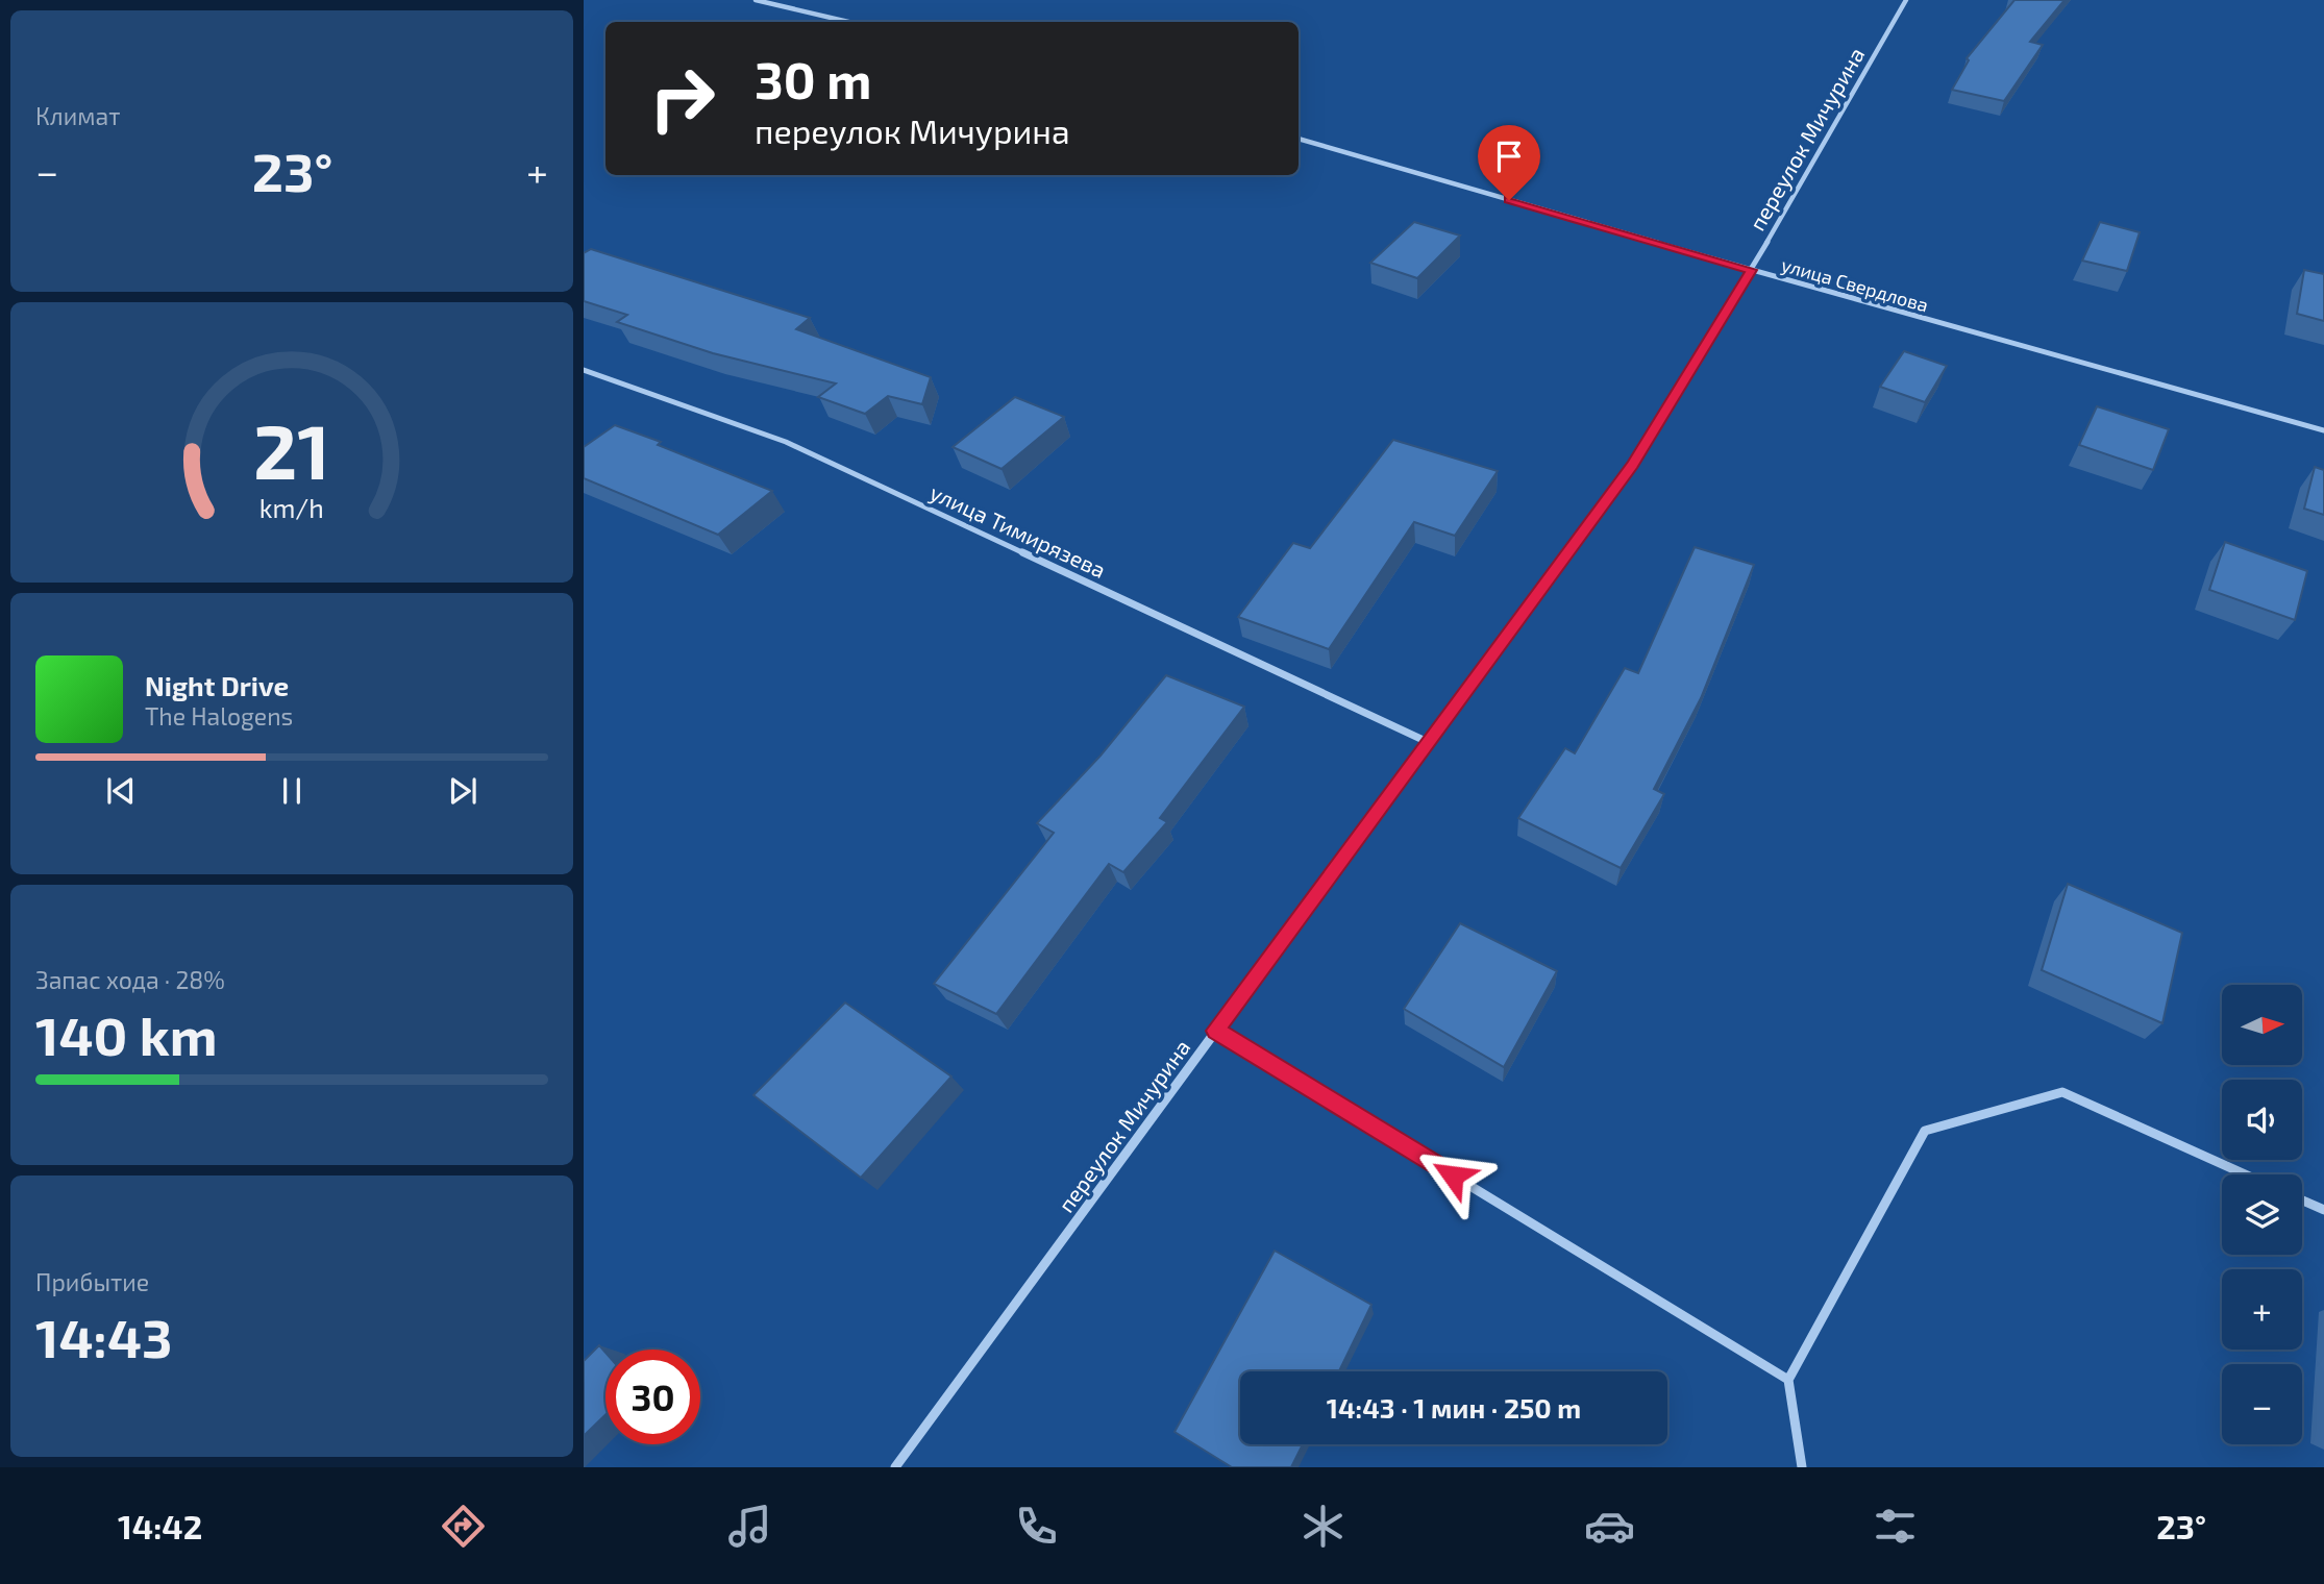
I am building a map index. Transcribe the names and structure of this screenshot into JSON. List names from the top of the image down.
{
  "streets": {
    "street": ["переулок Мичурина", "улица Свердлова", "улица Тимирязева"]
  },
  "crossings": [
    ["переулок Мичурина", "улица Свердлова"],
    ["переулок Мичурина", "улица Тимирязева"]
  ],
  "north": "right",
  "page": {
    "tile": [
      "Климат",
      ["Запас хода · 28%", "140 km"],
      ["Прибытие", "14:43"]
    ],
    "turn": ["30 m", "переулок Мичурина"],
    "heat": ["−", "23°", "+"],
    "song": ["Night Drive", "The Halogens"],
    "map_buttons": ["+", "−"],
    "limit": "30",
    "trip": "14:43 · 1 мин · 250 m",
    "tabs": ["14:42", "23°"],
    "gauge": ["21", "km/h"]
  }
}
